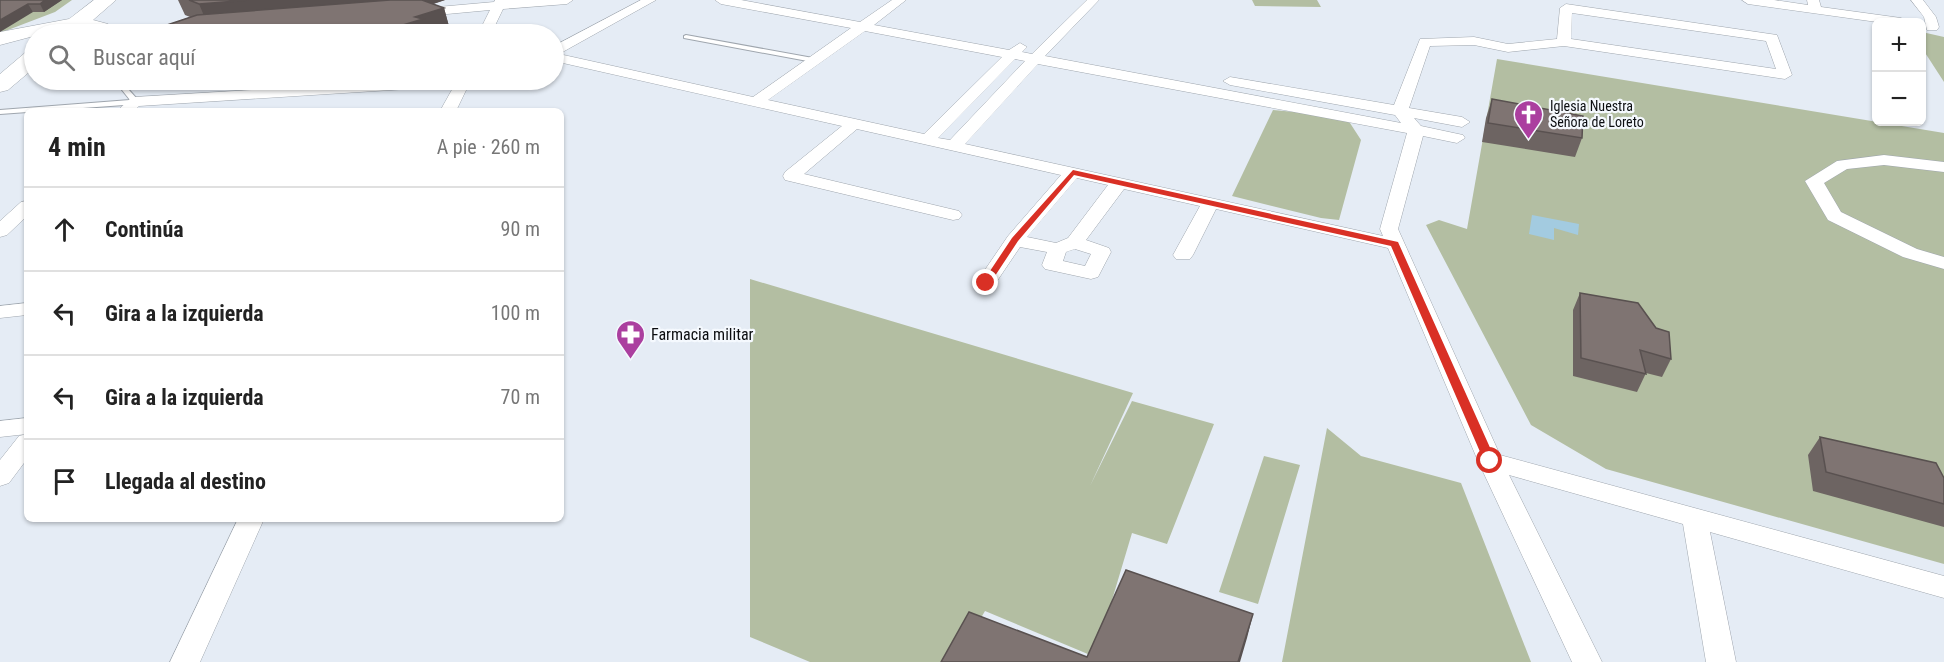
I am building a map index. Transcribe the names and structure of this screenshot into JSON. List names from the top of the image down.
{
  "places": {
    "church": ["Iglesia Nuestra Señora de Loreto"],
    "pharmacy": ["Farmacia militar"]
  },
  "page": {
    "map_buttons": ["+", "−"],
    "search": "Buscar aquí",
    "heading": ["4 min", "A pie · 260 m"],
    "list": [
      ["Continúa", "90 m"],
      ["Gira a la izquierda", "100 m"],
      ["Gira a la izquierda", "70 m"],
      "Llegada al destino"
    ]
  }
}
